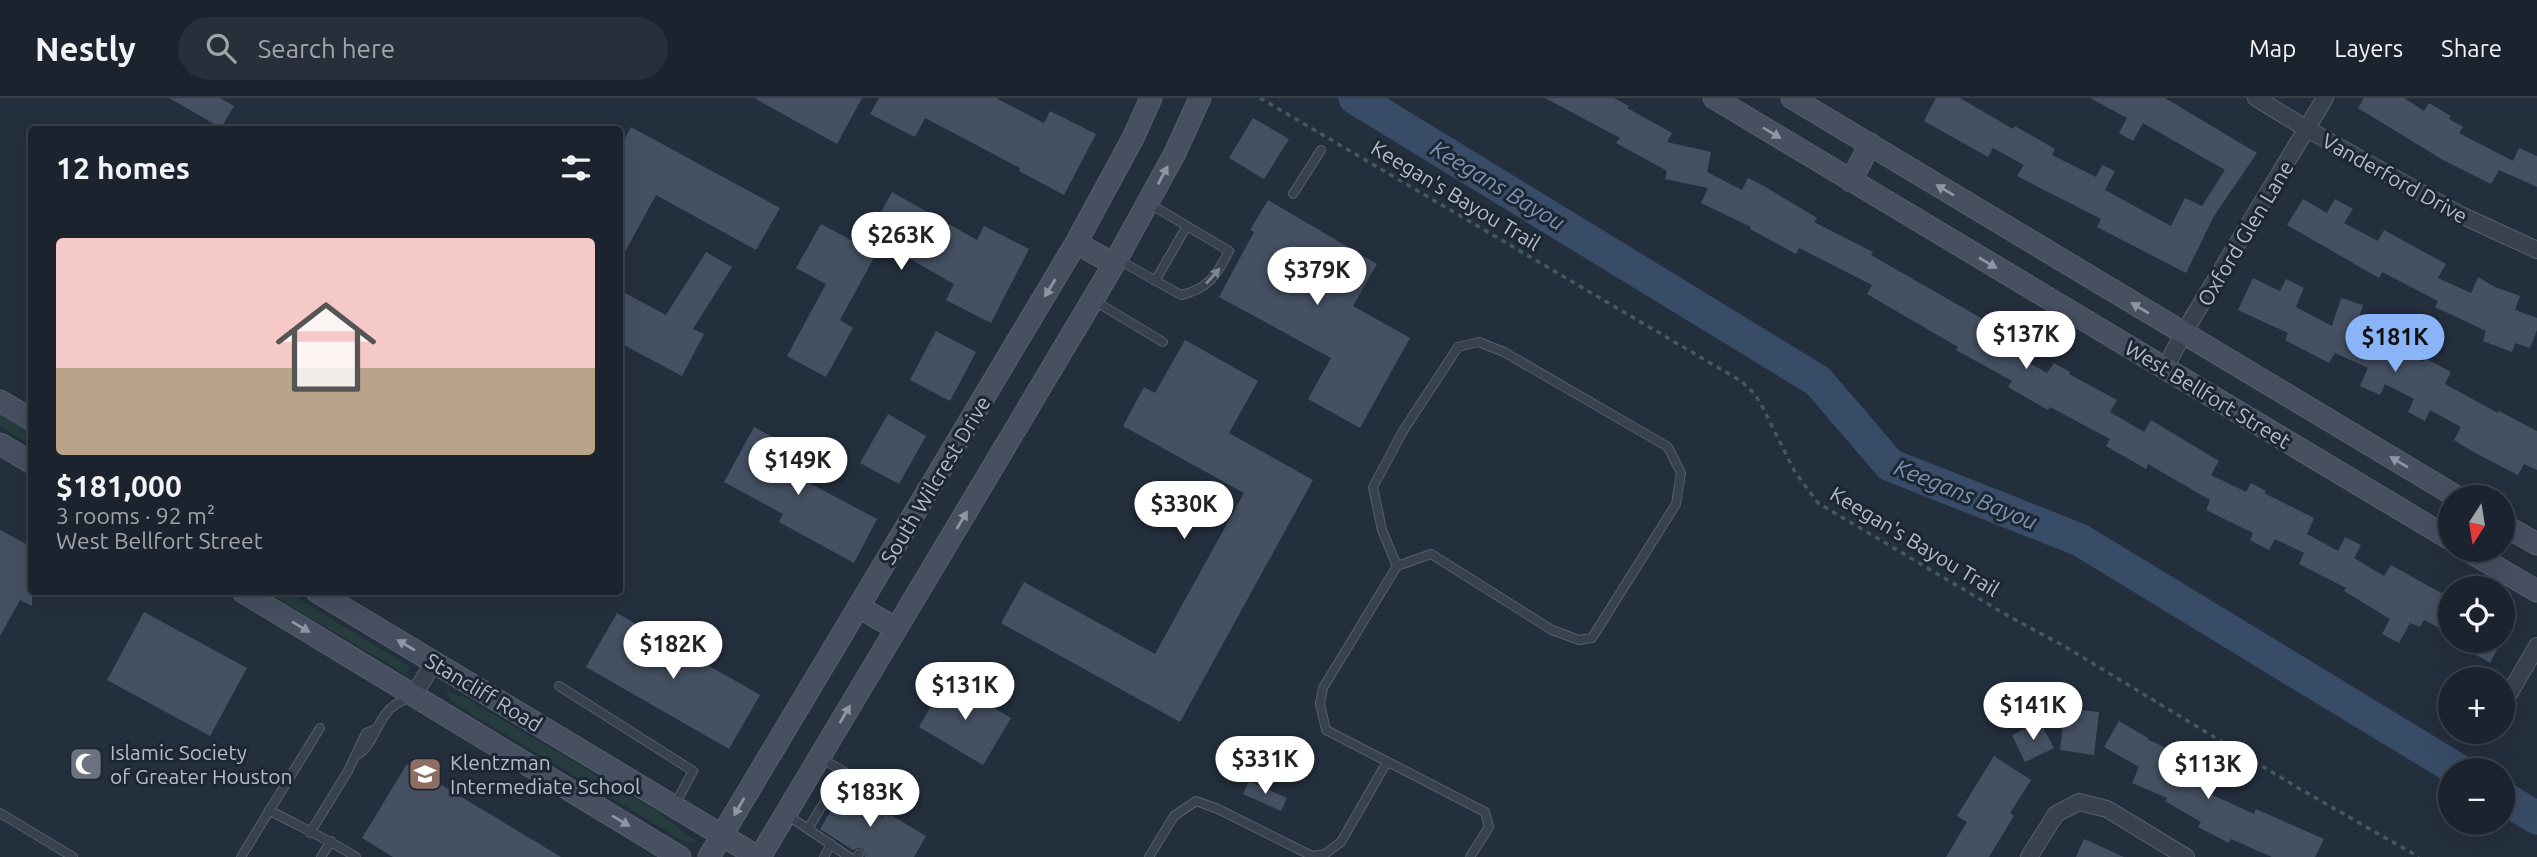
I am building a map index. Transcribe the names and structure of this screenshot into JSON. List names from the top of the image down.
{
  "streets": {
    "main road": ["West Bellfort Street", "South Wilcrest Drive", "Stancliff Road"],
    "street": ["Vanderford Drive", "Oxford Glen Lane"],
    "path": ["Keegan's Bayou Trail"]
  },
  "crossings": [
    ["Vanderford Drive", "Oxford Glen Lane"],
    ["Oxford Glen Lane", "West Bellfort Street"],
    ["South Wilcrest Drive", "Stancliff Road"]
  ],
  "water": ["Keegans Bayou"],
  "places": {
    "mosque": ["Islamic Society of Greater Houston"],
    "school or university": ["Klentzman Intermediate School"]
  },
  "north": "bottom",
  "page": {
    "header": "Nestly",
    "search": "Search here",
    "nav": ["Map", "Layers", "Share"],
    "heading": "12 homes",
    "list": [
      {
        "name": "$181,000",
        "note": "3 rooms · 92 m² · West Bellfort Street"
      }
    ],
    "price": [
      "$263K",
      "$379K",
      "$137K",
      "$181K",
      "$149K",
      "$330K",
      "$182K",
      "$131K",
      "$141K",
      "$331K",
      "$113K",
      "$183K"
    ],
    "map_buttons": ["+", "−"]
  }
}
